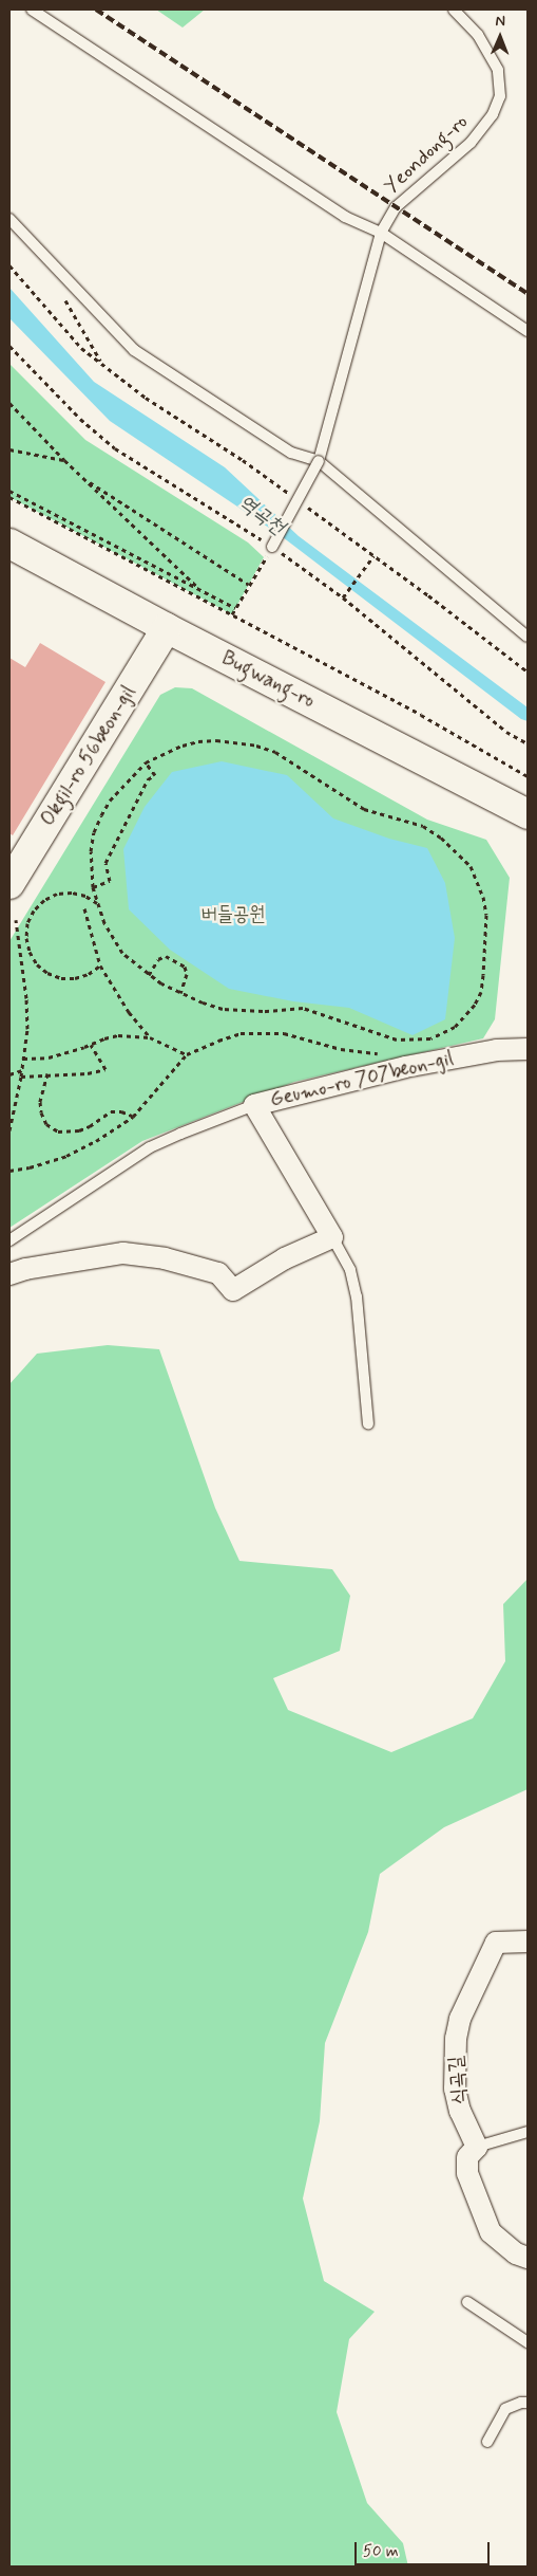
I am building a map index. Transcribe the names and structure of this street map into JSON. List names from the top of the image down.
{
  "streets": {
    "main road": ["Bugwang-ro", "Okgil-ro 56beon-gil"],
    "street": ["Geumo-ro 707beon-gil", "식곡길"],
    "lane": ["Yeondong-ro"]
  },
  "crossings": [
    ["Bugwang-ro", "Okgil-ro 56beon-gil"]
  ],
  "water": ["역곡천"],
  "parks": ["버들공원"],
  "scale_bar": "50 m",
  "north": "top"
}
